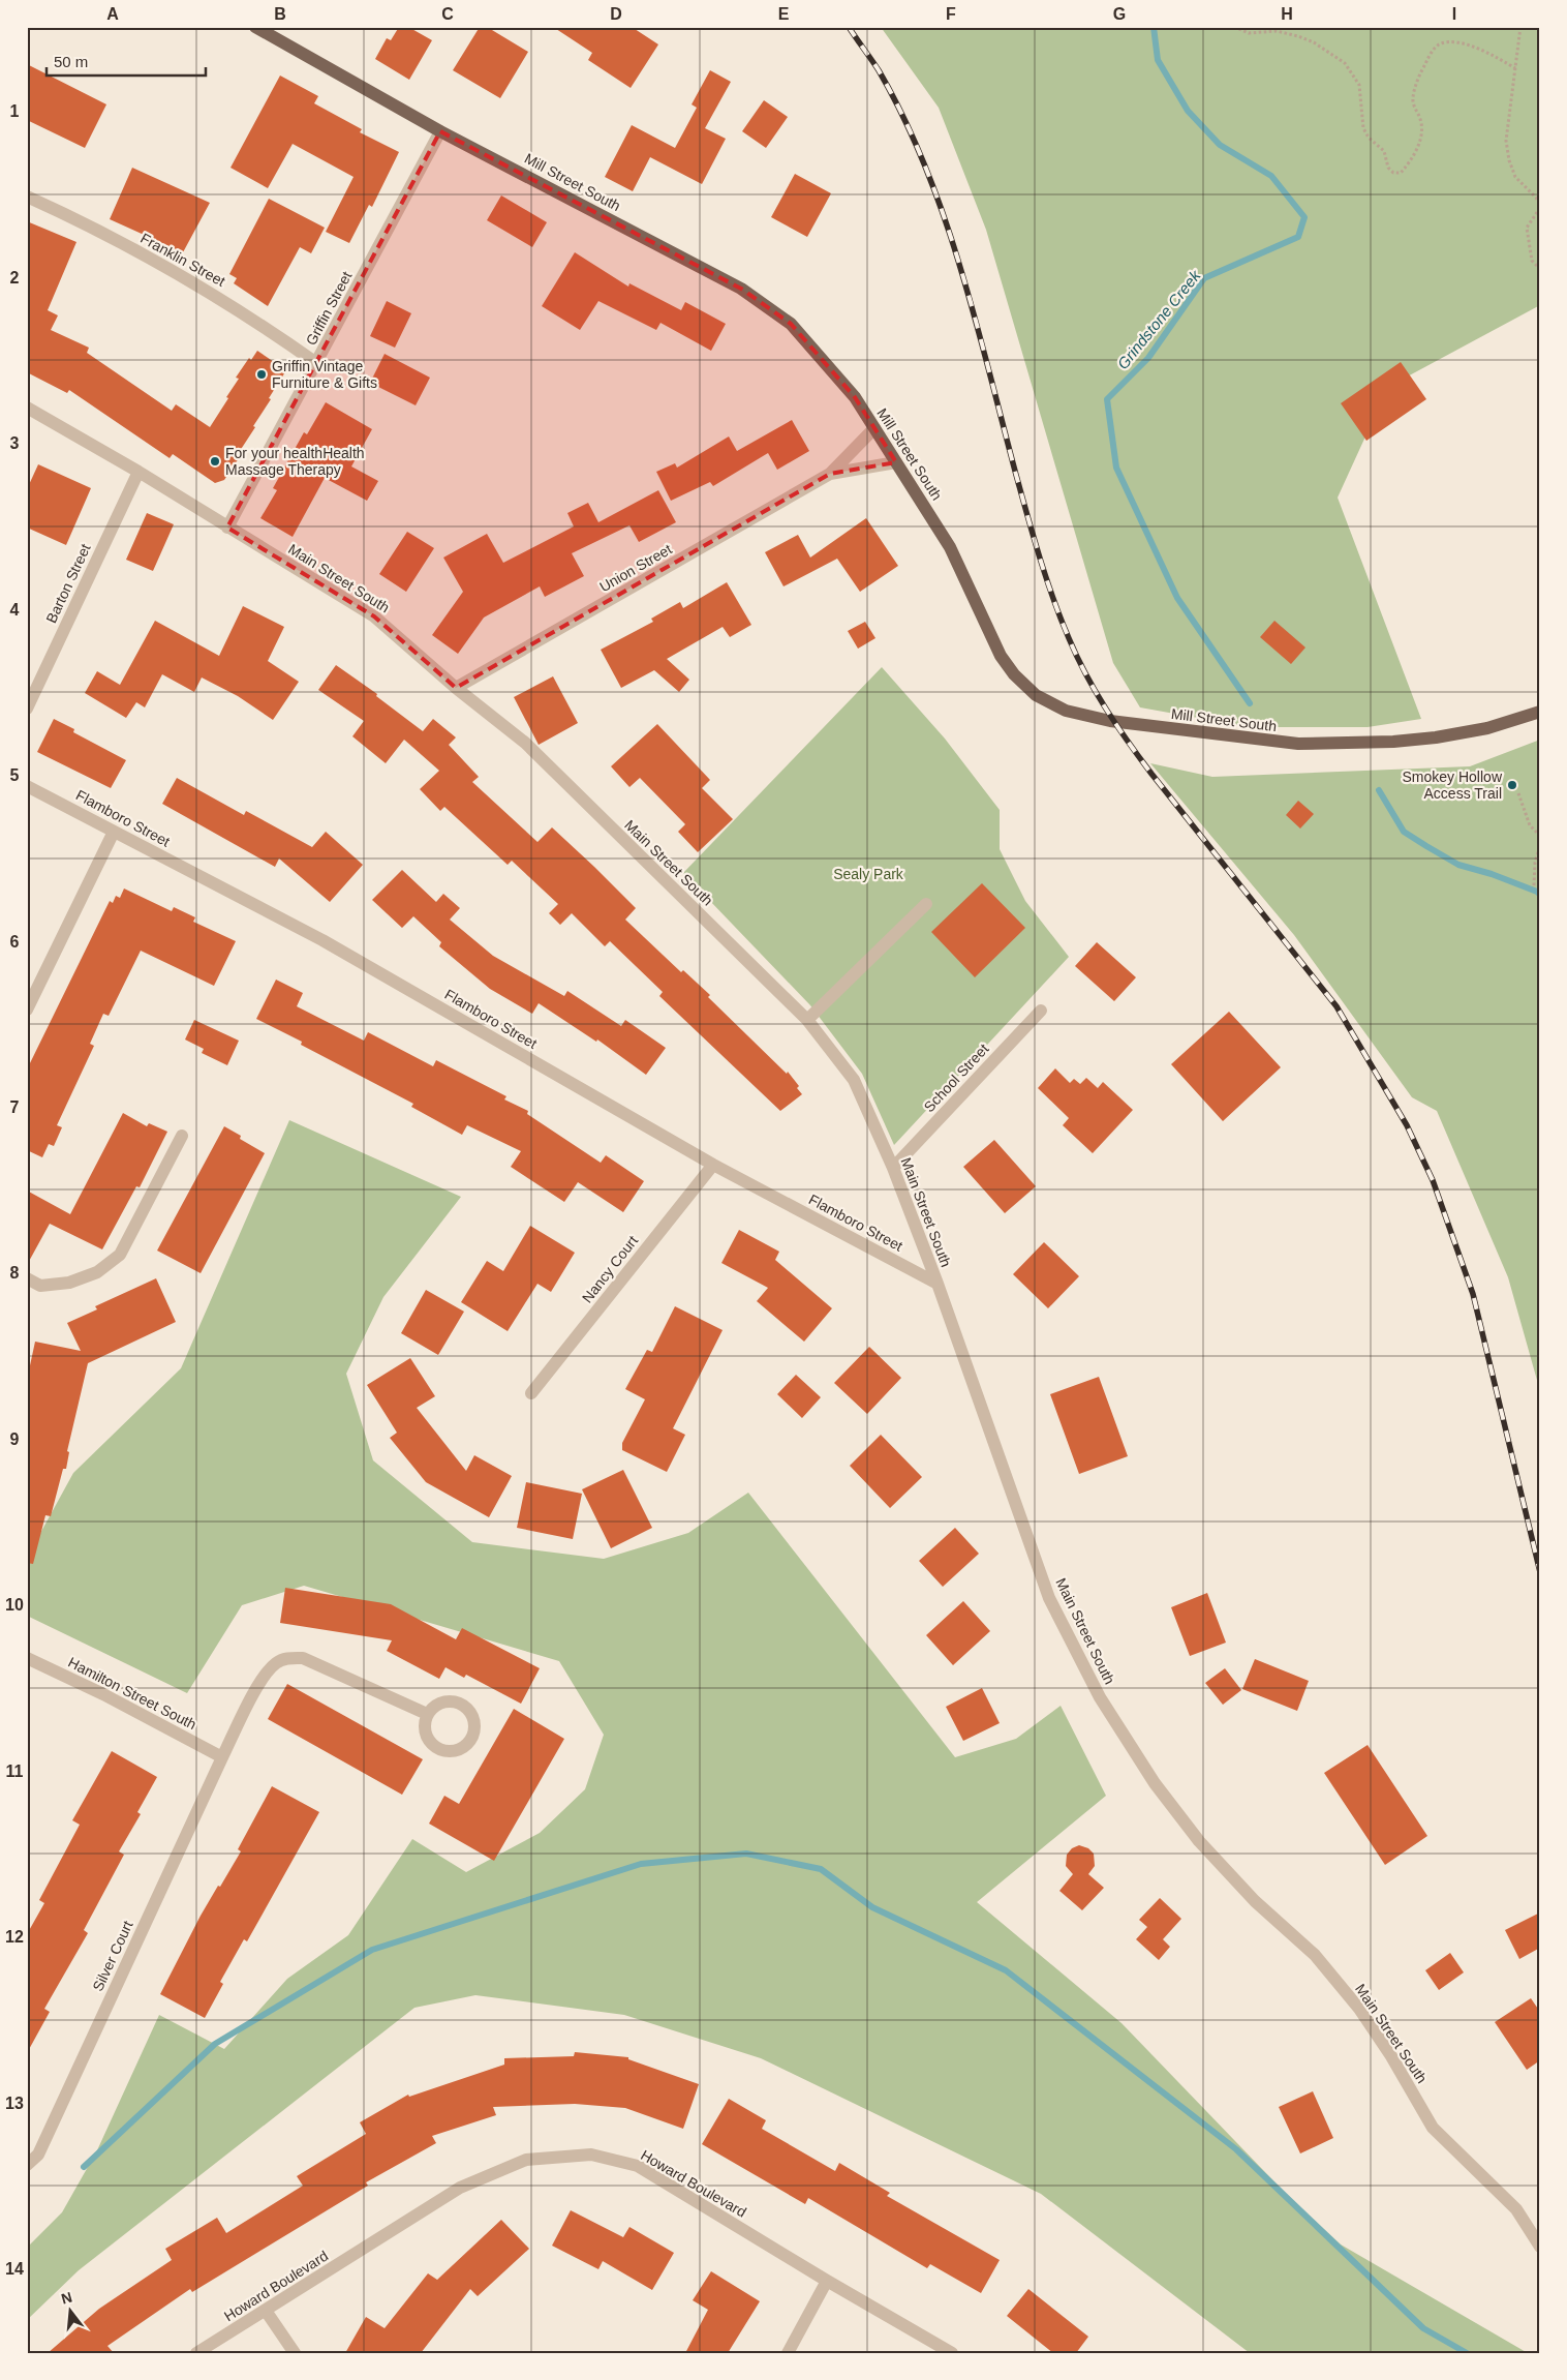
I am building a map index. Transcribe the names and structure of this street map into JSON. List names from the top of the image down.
{
  "streets": {
    "main road": ["Mill Street South"],
    "street": [
      "Franklin Street",
      "Griffin Street",
      "Union Street",
      "Main Street South",
      "Barton Street",
      "Flamboro Street",
      "School Street",
      "Nancy Court",
      "Hamilton Street South",
      "Silver Court",
      "Howard Boulevard"
    ]
  },
  "crossings": [
    ["Mill Street South", "Griffin Street"],
    ["Mill Street South", "Union Street"],
    ["Franklin Street", "Griffin Street"],
    ["Griffin Street", "Main Street South"],
    ["Union Street", "Main Street South"],
    ["Main Street South", "Barton Street"],
    ["Main Street South", "Flamboro Street"],
    ["Main Street South", "School Street"],
    ["Flamboro Street", "Nancy Court"],
    ["Hamilton Street South", "Silver Court"]
  ],
  "water": ["Grindstone Creek"],
  "parks": ["Sealy Park"],
  "places": ["Griffin Vintage Furniture & Gifts", "For your healthHealth Massage Therapy", "Smokey Hollow Access Trail"],
  "scale_bar": "50 m",
  "north": "top",
  "grid": {
    "columns": [
      "A",
      "B",
      "C",
      "D",
      "E",
      "F",
      "G",
      "H",
      "I"
    ],
    "rows": [
      "1",
      "2",
      "3",
      "4",
      "5",
      "6",
      "7",
      "8",
      "9",
      "10",
      "11",
      "12",
      "13",
      "14"
    ]
  }
}
